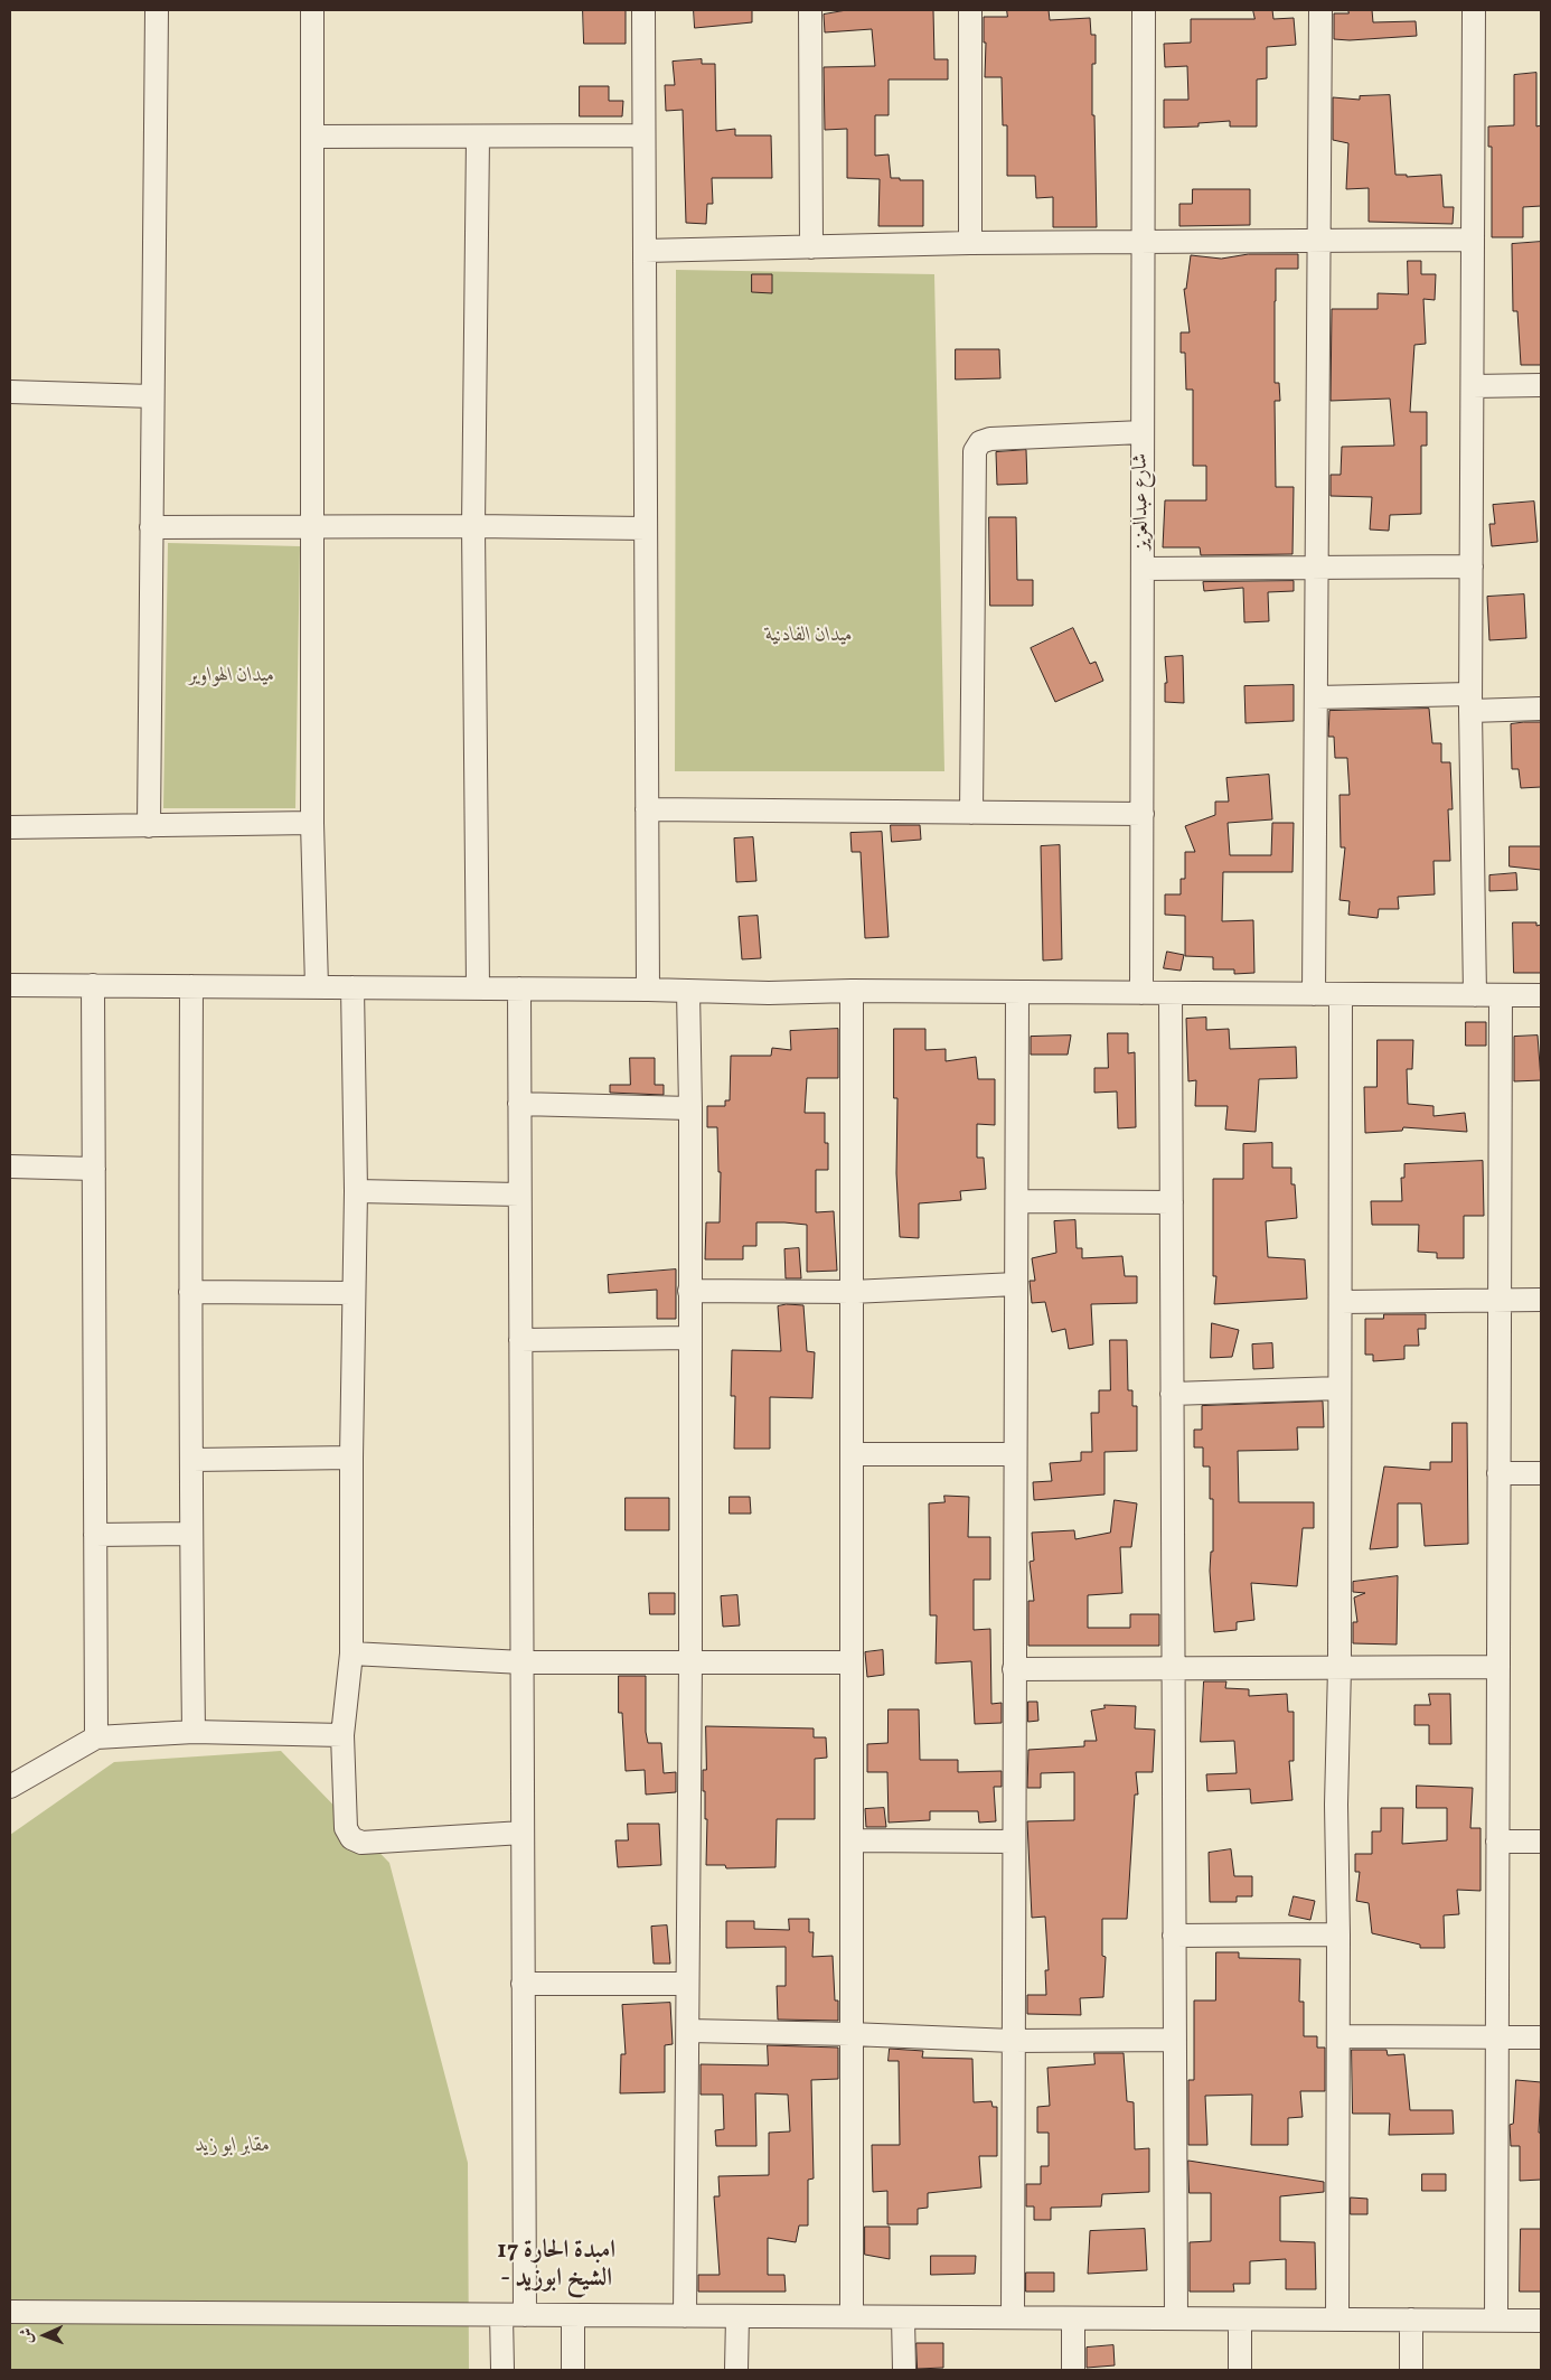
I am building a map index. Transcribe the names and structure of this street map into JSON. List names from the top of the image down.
{
  "streets": {
    "street": ["شارع عبدالعزيز"]
  },
  "districts": ["امبدة الحارة 17 - الشيخ ابوزيد"],
  "parks": ["ميدان الفادنية", "ميدان الهواوير", "مقابر ابو زيد"],
  "north": "left"
}
